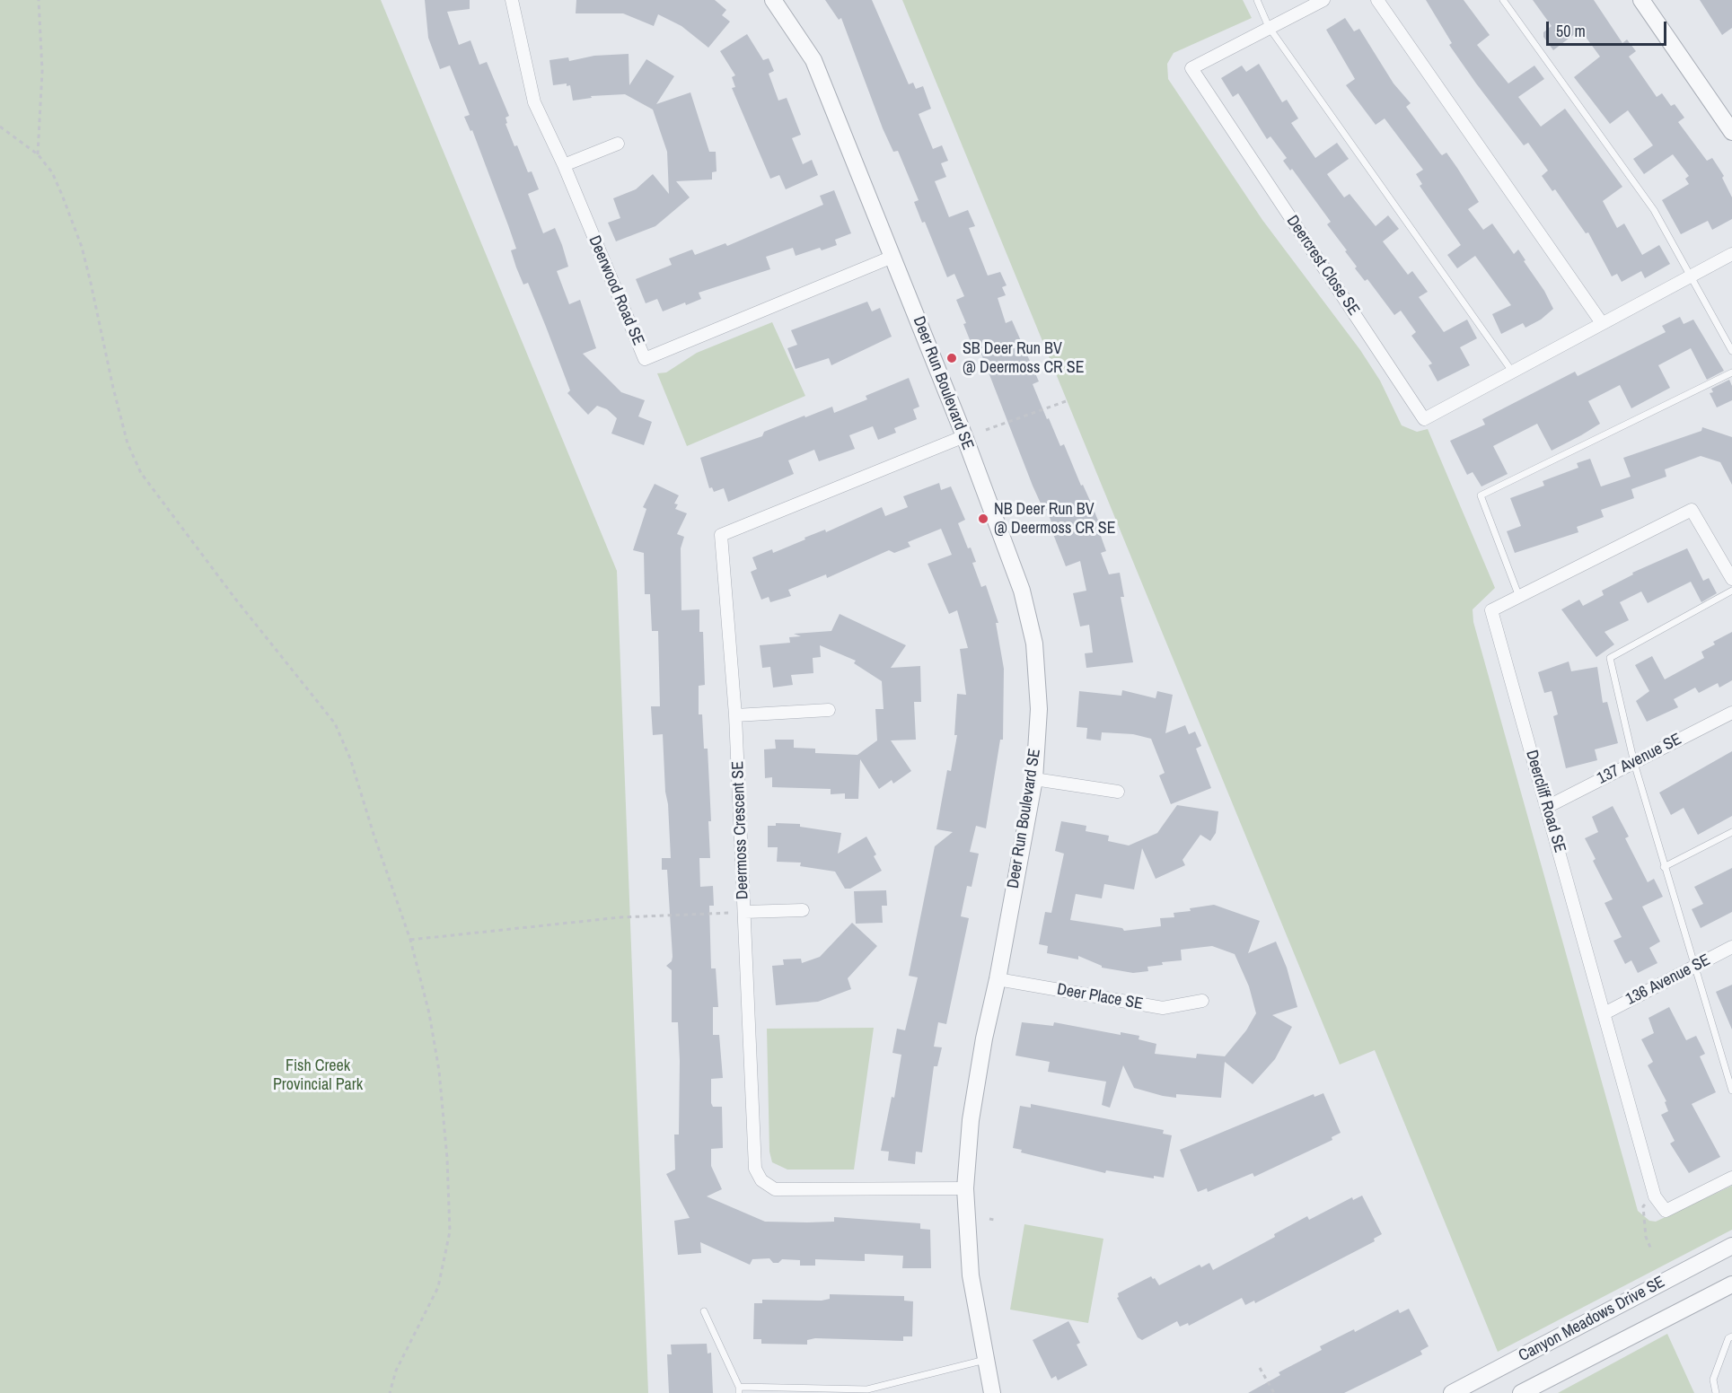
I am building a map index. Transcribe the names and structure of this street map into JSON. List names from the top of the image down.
{
  "streets": {
    "street": [
      "Deercrest Close SE",
      "Deerwood Road SE",
      "Deer Run Boulevard SE",
      "137 Avenue SE",
      "Deercliff Road SE",
      "Deermoss Crescent SE",
      "136 Avenue SE",
      "Deer Place SE",
      "Canyon Meadows Drive SE"
    ]
  },
  "crossings": [
    ["Deerwood Road SE", "Deer Run Boulevard SE"],
    ["Deer Run Boulevard SE", "Deermoss Crescent SE"],
    ["Deer Run Boulevard SE", "Deer Place SE"],
    ["137 Avenue SE", "Deercliff Road SE"],
    ["Deercliff Road SE", "136 Avenue SE"]
  ],
  "parks": ["Fish Creek Provincial Park"],
  "places": ["SB Deer Run BV @ Deermoss CR SE", "NB Deer Run BV @ Deermoss CR SE"],
  "scale_bar": "50 m"
}
